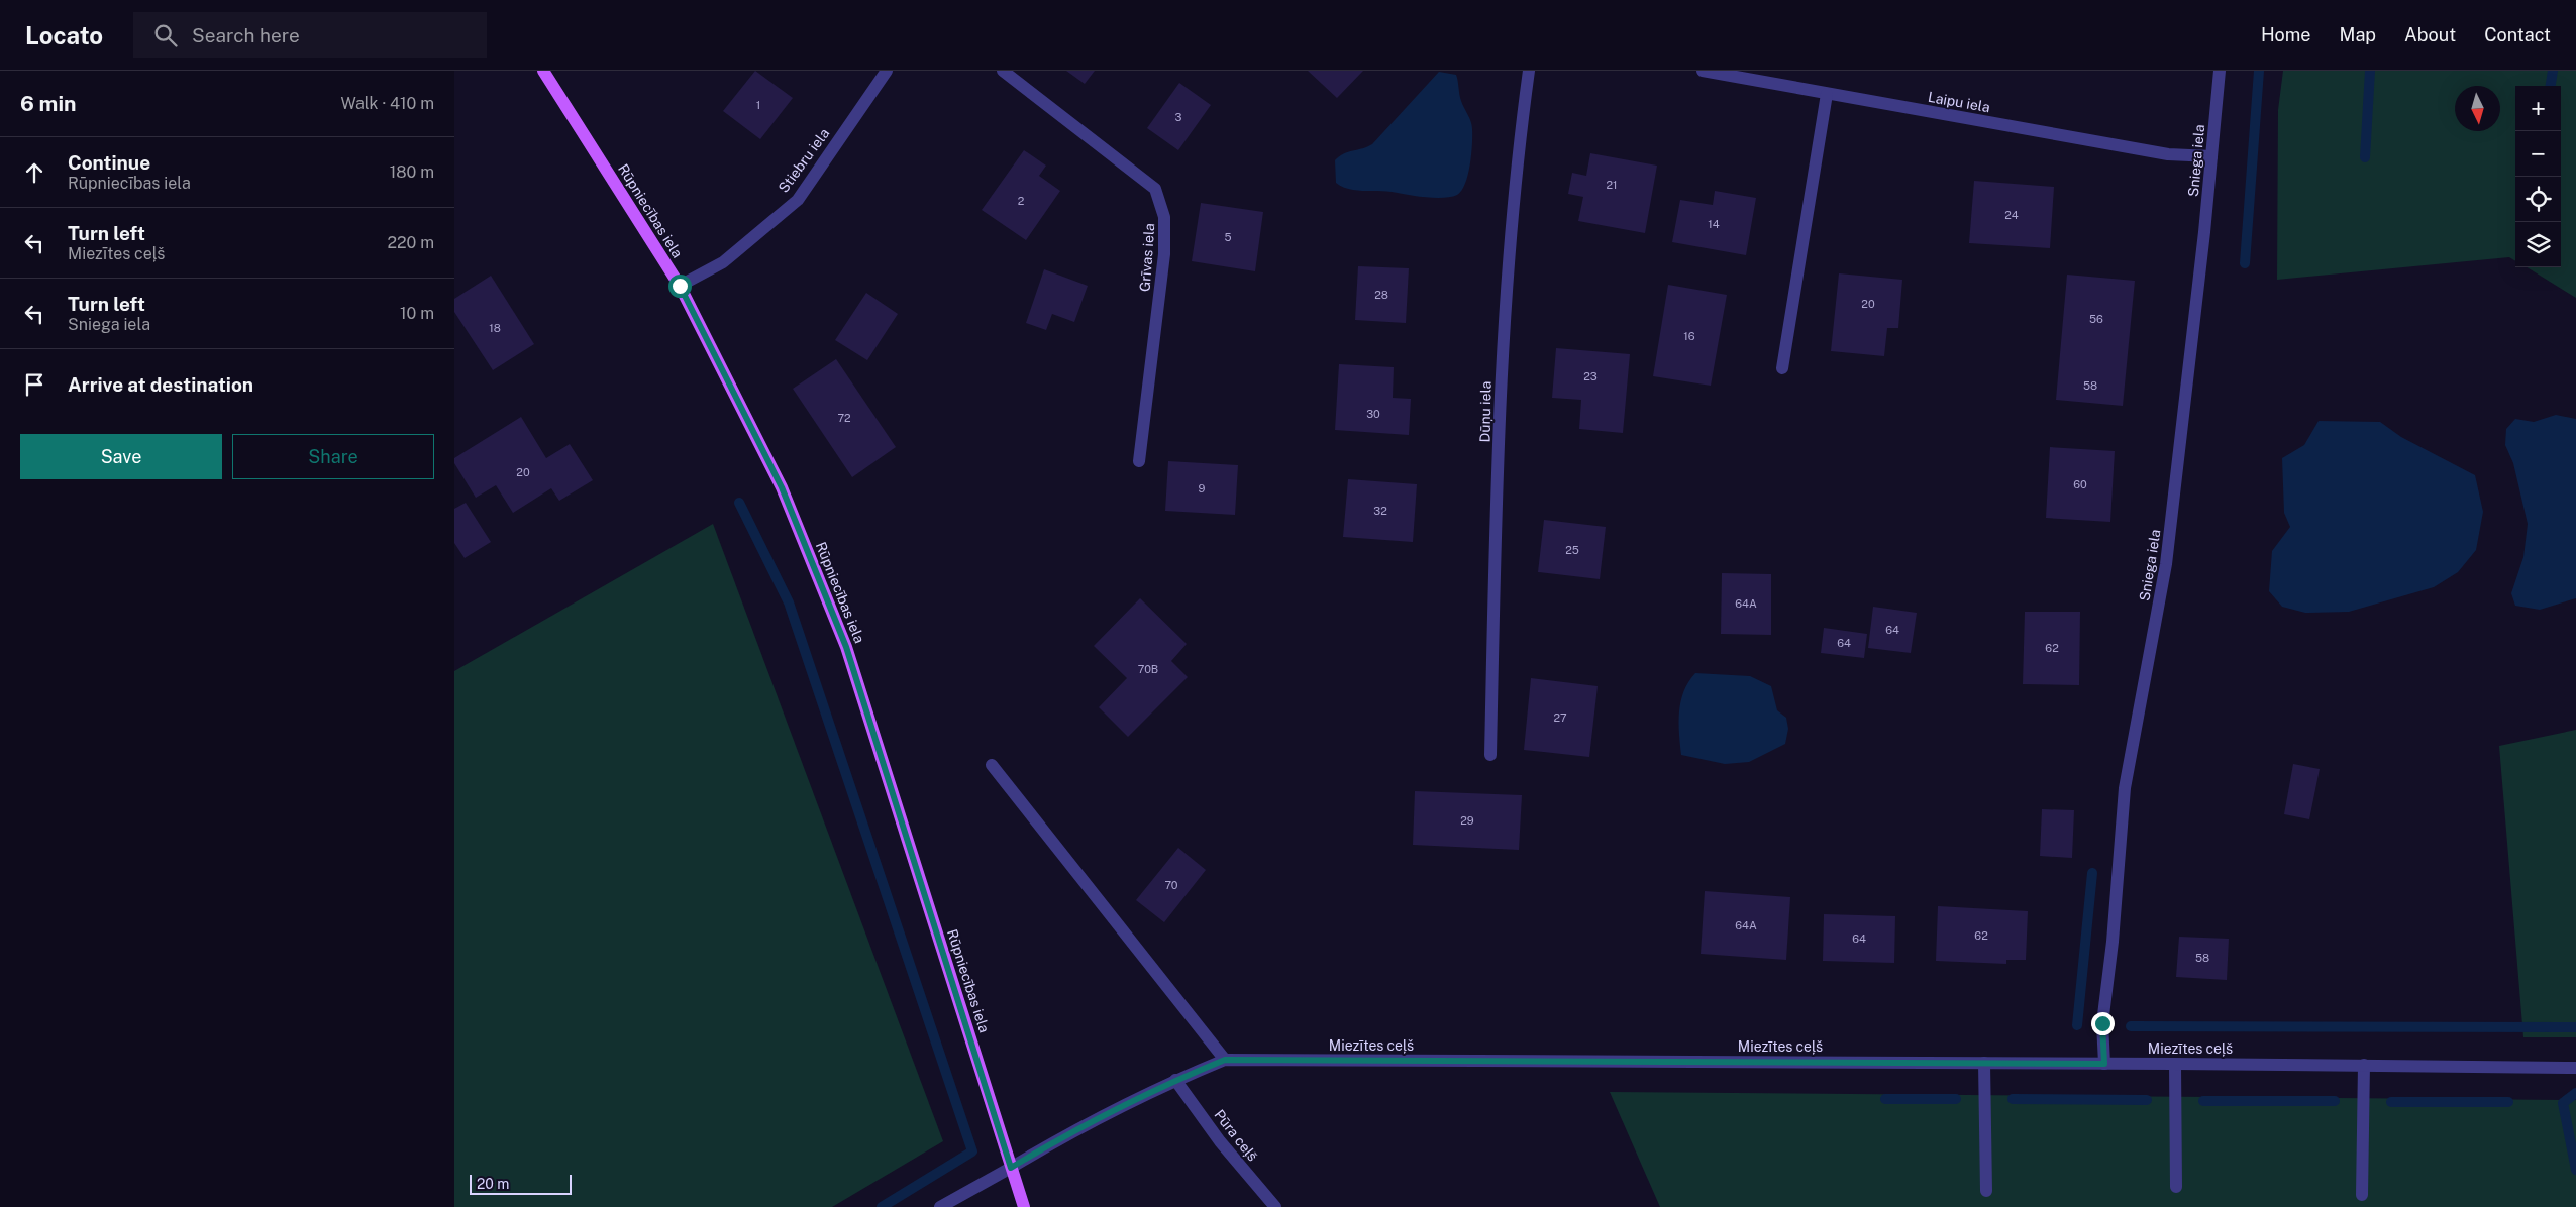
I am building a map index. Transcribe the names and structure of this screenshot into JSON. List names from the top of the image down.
{
  "streets": {
    "main road": ["Rūpniecības iela"],
    "street": [
      "Laipu iela",
      "Stiebru iela",
      "Sniega iela",
      "Grīvas iela",
      "Dūņu iela",
      "Miezītes ceļš",
      "Pūra ceļš"
    ]
  },
  "crossings": [
    ["Laipu iela", "Sniega iela"],
    ["Stiebru iela", "Rūpniecības iela"],
    ["Sniega iela", "Miezītes ceļš"],
    ["Rūpniecības iela", "Miezītes ceļš"],
    ["Miezītes ceļš", "Pūra ceļš"]
  ],
  "house_numbers": [
    "1",
    "3",
    "21",
    "2",
    "24",
    "14",
    "5",
    "28",
    "20",
    "56",
    "18",
    "16",
    "23",
    "58",
    "30",
    "72",
    "20",
    "60",
    "9",
    "32",
    "25",
    "64A",
    "64",
    "64",
    "62",
    "70B",
    "27",
    "29",
    "70",
    "64A",
    "62",
    "64",
    "58"
  ],
  "scale_bar": "20 m",
  "north": "bottom",
  "page": {
    "header": "Locato",
    "search": "Search here",
    "nav": [
      "Home",
      "Map",
      "About",
      "Contact"
    ],
    "heading": ["6 min", "Walk · 410 m"],
    "map_buttons": ["+", "−"],
    "list": [
      ["Continue", "Rūpniecības iela", "180 m"],
      ["Turn left", "Miezītes ceļš", "220 m"],
      ["Turn left", "Sniega iela", "10 m"],
      "Arrive at destination"
    ],
    "buttons": ["Save", "Share"],
    "scale": "20 m"
  }
}
